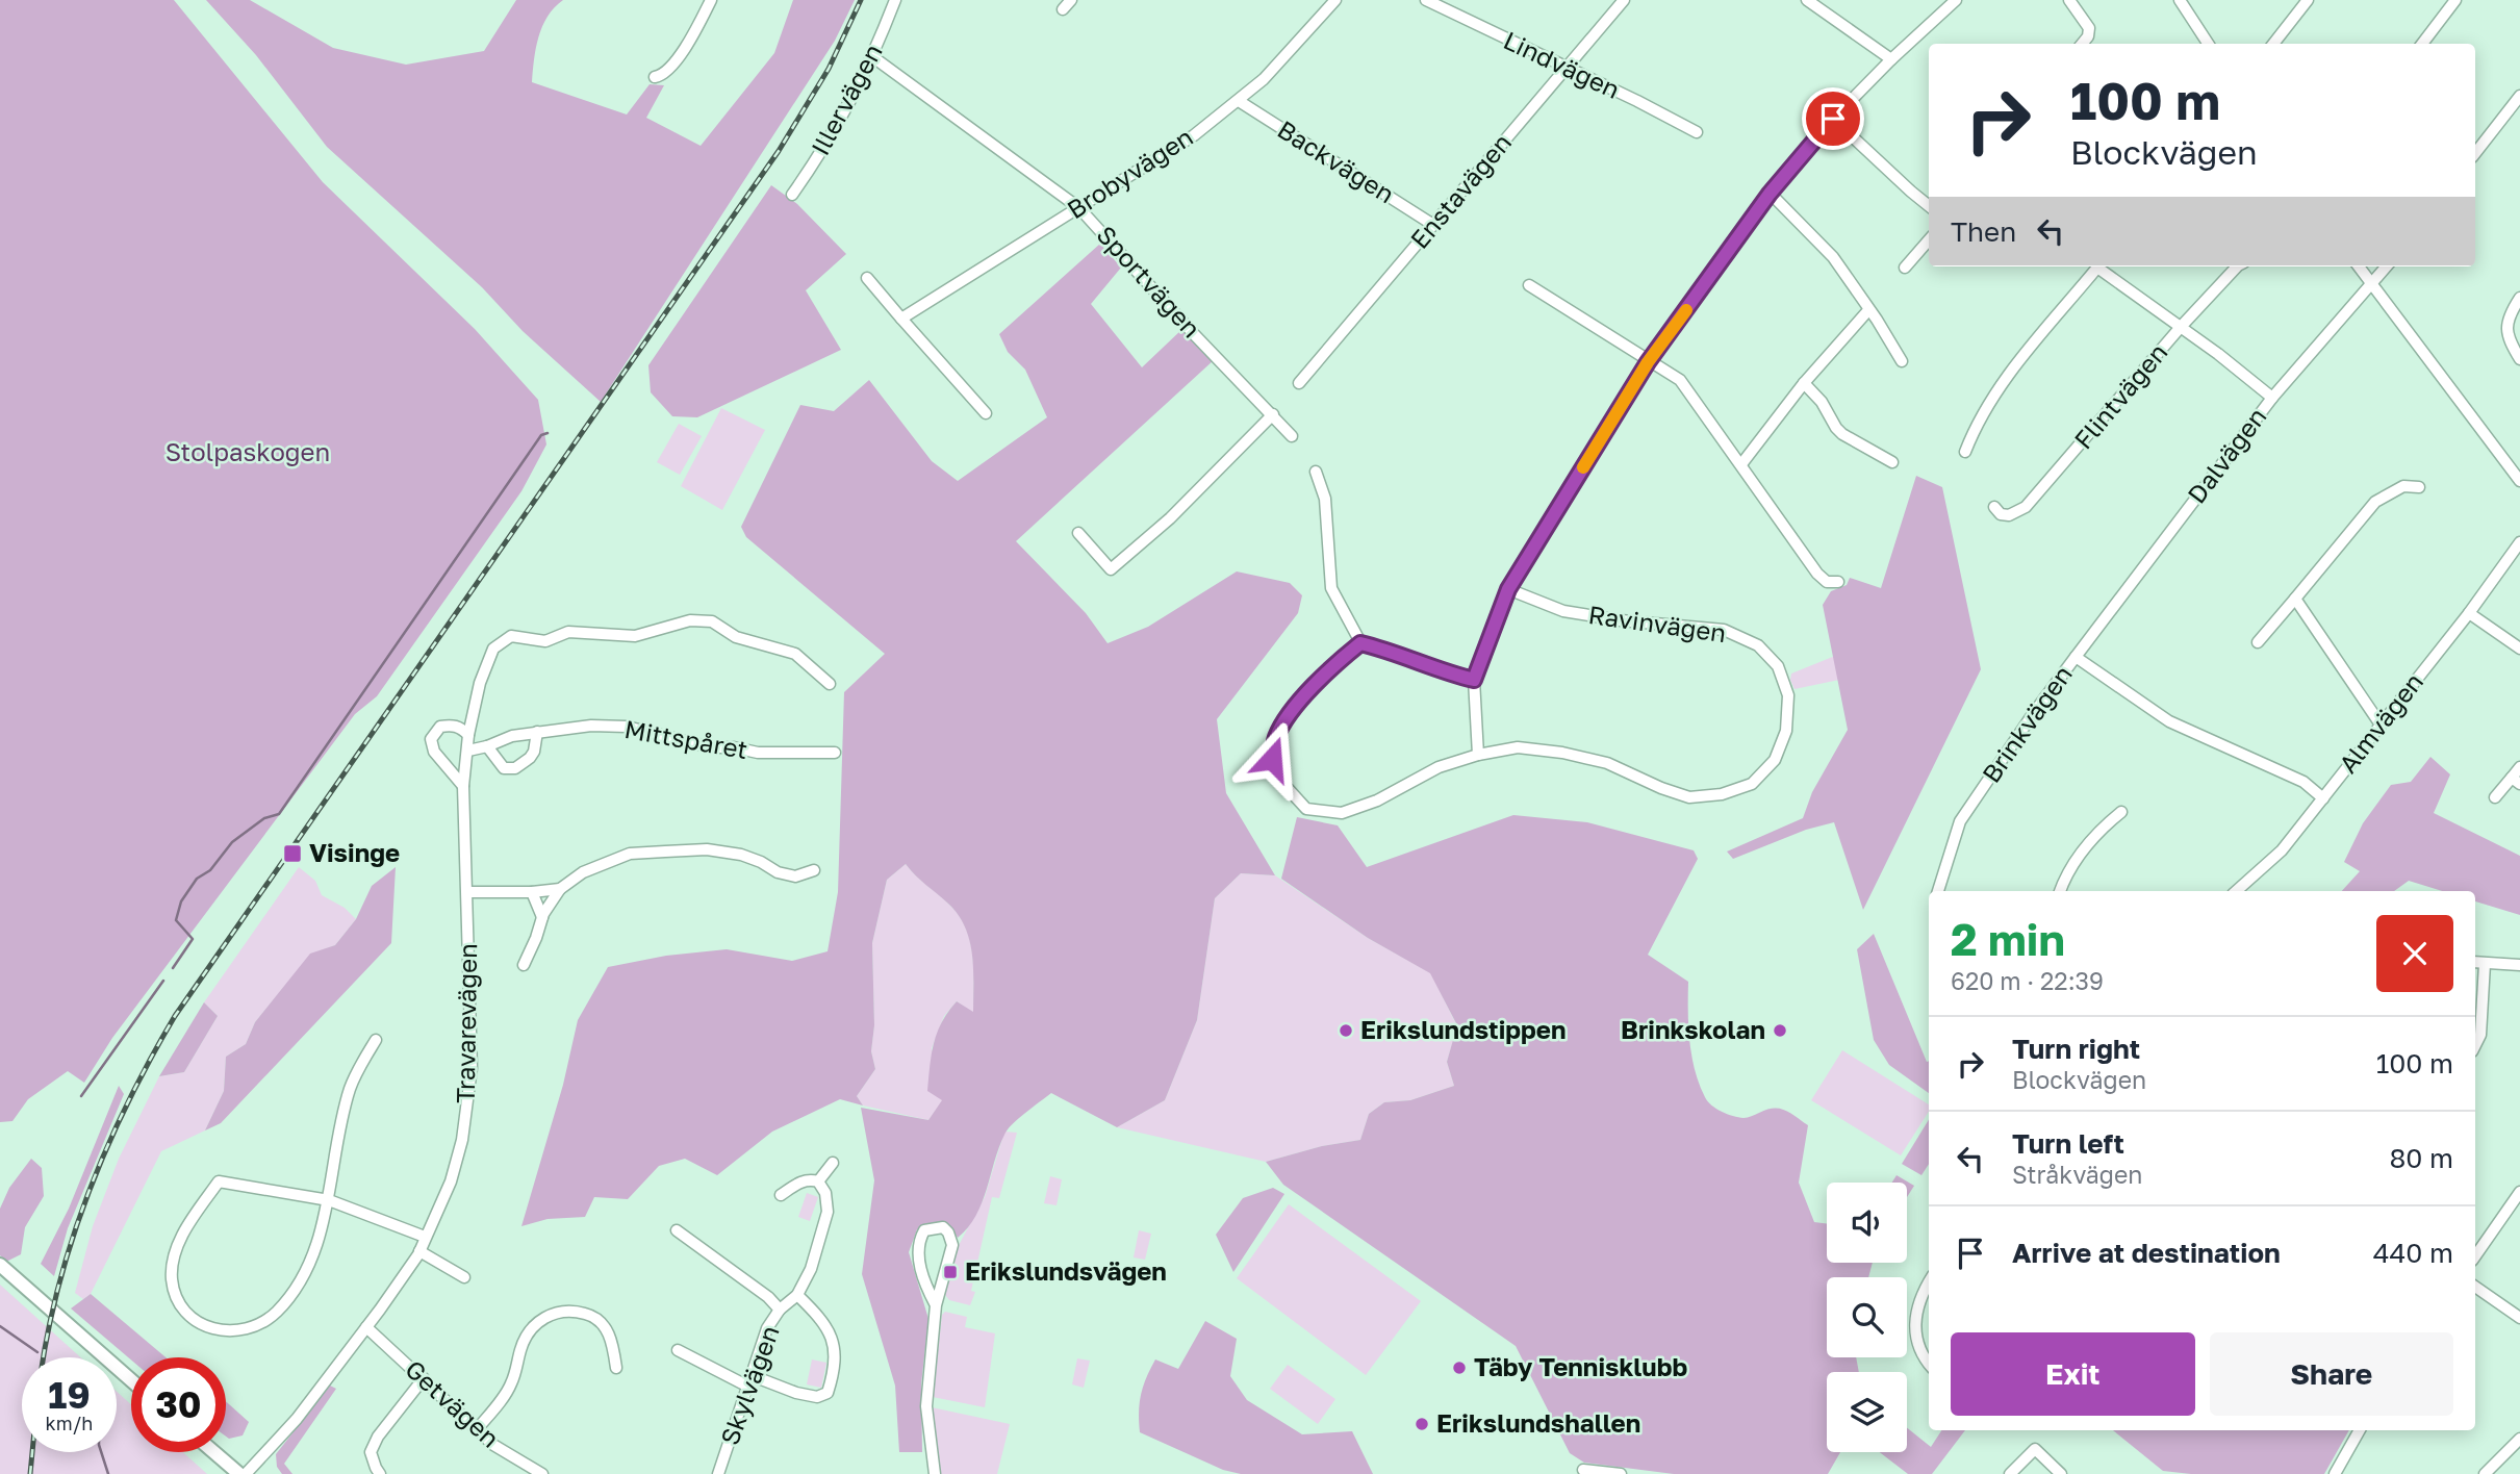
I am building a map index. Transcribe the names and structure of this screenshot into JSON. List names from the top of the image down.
{
  "streets": {
    "street": [
      "Lindvägen",
      "Illervägen",
      "Backvägen",
      "Brobyvägen",
      "Enstavägen",
      "Sportvägen",
      "Flintvägen",
      "Dalvägen",
      "Ravinvägen",
      "Almvägen",
      "Brinkvägen",
      "Mittspåret",
      "Travarevägen",
      "Skylvägen",
      "Getvägen"
    ]
  },
  "crossings": [
    ["Lindvägen", "Enstavägen"],
    ["Illervägen", "Sportvägen"],
    ["Backvägen", "Brobyvägen"],
    ["Backvägen", "Enstavägen"],
    ["Brobyvägen", "Sportvägen"],
    ["Dalvägen", "Brinkvägen"],
    ["Almvägen", "Brinkvägen"],
    ["Mittspåret", "Travarevägen"],
    ["Travarevägen", "Getvägen"]
  ],
  "parks": ["Stolpaskogen"],
  "places": {
    "transit": ["Visinge", "Erikslundsvägen"],
    "other": [
      "Erikslundstippen",
      "Brinkskolan",
      "Täby Tennisklubb",
      "Erikslundshallen"
    ]
  },
  "page": {
    "turn": ["100 m", "Blockvägen"],
    "then": "Then",
    "heading": ["2 min", "620 m · 22:39"],
    "list": [
      {
        "name": "Turn right",
        "note": "Blockvägen",
        "value": "100 m"
      },
      {
        "name": "Turn left",
        "note": "Stråkvägen",
        "value": "80 m"
      },
      {
        "name": "Arrive at destination",
        "value": "440 m"
      }
    ],
    "buttons": ["Exit", "Share"],
    "speed": "19 km/h",
    "limit": "30"
  }
}
